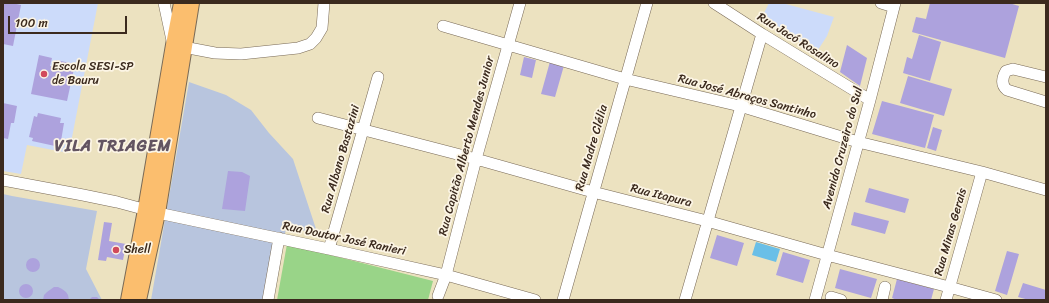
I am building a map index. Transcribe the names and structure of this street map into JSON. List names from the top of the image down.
{
  "streets": {
    "street": [
      "Rua Jacó Rosalino",
      "Rua José Abraços Santinho",
      "Rua Capitão Alberto Mendes Junior",
      "Rua Madre Clélia",
      "Avenida Cruzeiro do Sul",
      "Rua Albano Bastazini",
      "Rua Itapura",
      "Rua Minas Gerais",
      "Rua Doutor José Ranieri"
    ]
  },
  "crossings": [
    ["Rua Jacó Rosalino", "Avenida Cruzeiro do Sul"],
    ["Rua José Abraços Santinho", "Rua Capitão Alberto Mendes Junior"],
    ["Rua José Abraços Santinho", "Rua Madre Clélia"],
    ["Rua José Abraços Santinho", "Avenida Cruzeiro do Sul"],
    ["Rua José Abraços Santinho", "Rua Minas Gerais"],
    ["Rua Capitão Alberto Mendes Junior", "Rua Itapura"],
    ["Rua Capitão Alberto Mendes Junior", "Rua Doutor José Ranieri"],
    ["Rua Madre Clélia", "Rua Itapura"],
    ["Avenida Cruzeiro do Sul", "Rua Itapura"],
    ["Rua Albano Bastazini", "Rua Itapura"],
    ["Rua Albano Bastazini", "Rua Doutor José Ranieri"],
    ["Rua Itapura", "Rua Minas Gerais"]
  ],
  "districts": ["VILA TRIAGEM"],
  "places": ["Escola SESI-SP de Bauru", "Shell"],
  "scale_bar": "100 m"
}
